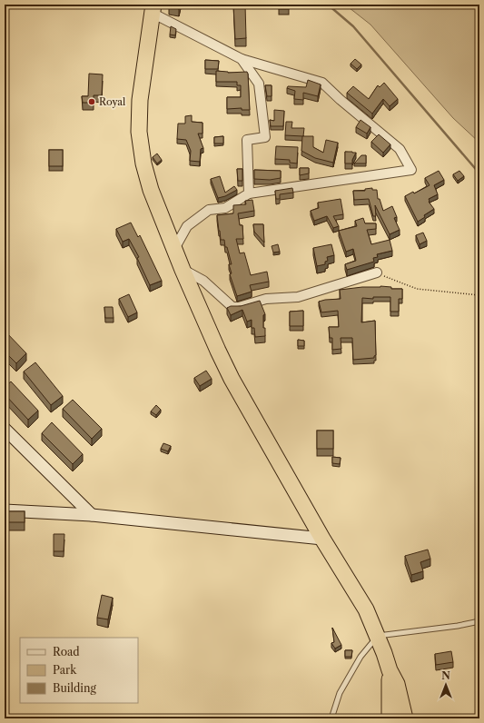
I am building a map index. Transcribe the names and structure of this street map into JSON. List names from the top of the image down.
{
  "places": ["Royal"],
  "legend": ["Road", "Park", "Building"],
  "north": "top"
}
